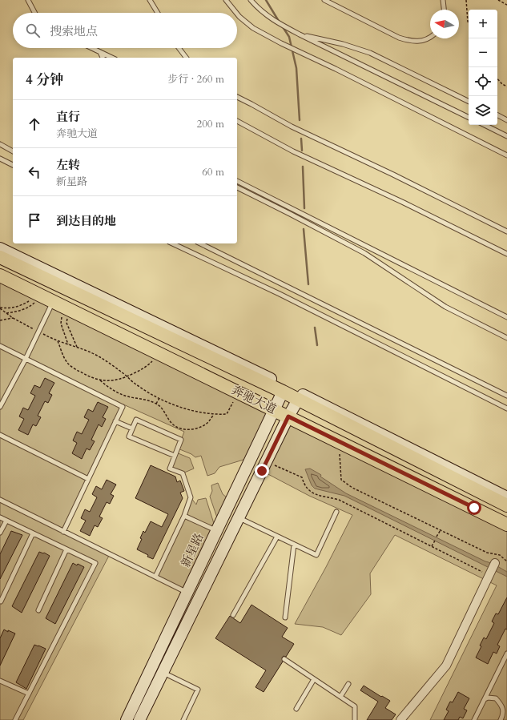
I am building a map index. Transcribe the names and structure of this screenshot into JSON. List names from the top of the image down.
{
  "streets": {
    "main road": ["奔驰大道", "新星路"]
  },
  "crossings": [
    ["奔驰大道", "新星路"]
  ],
  "north": "left",
  "page": {
    "map_buttons": ["+", "−"],
    "search": "搜索地点",
    "heading": ["4 分钟", "步行 · 260 m"],
    "list": [
      ["直行", "奔驰大道", "200 m"],
      ["左转", "新星路", "60 m"],
      "到达目的地"
    ]
  }
}
